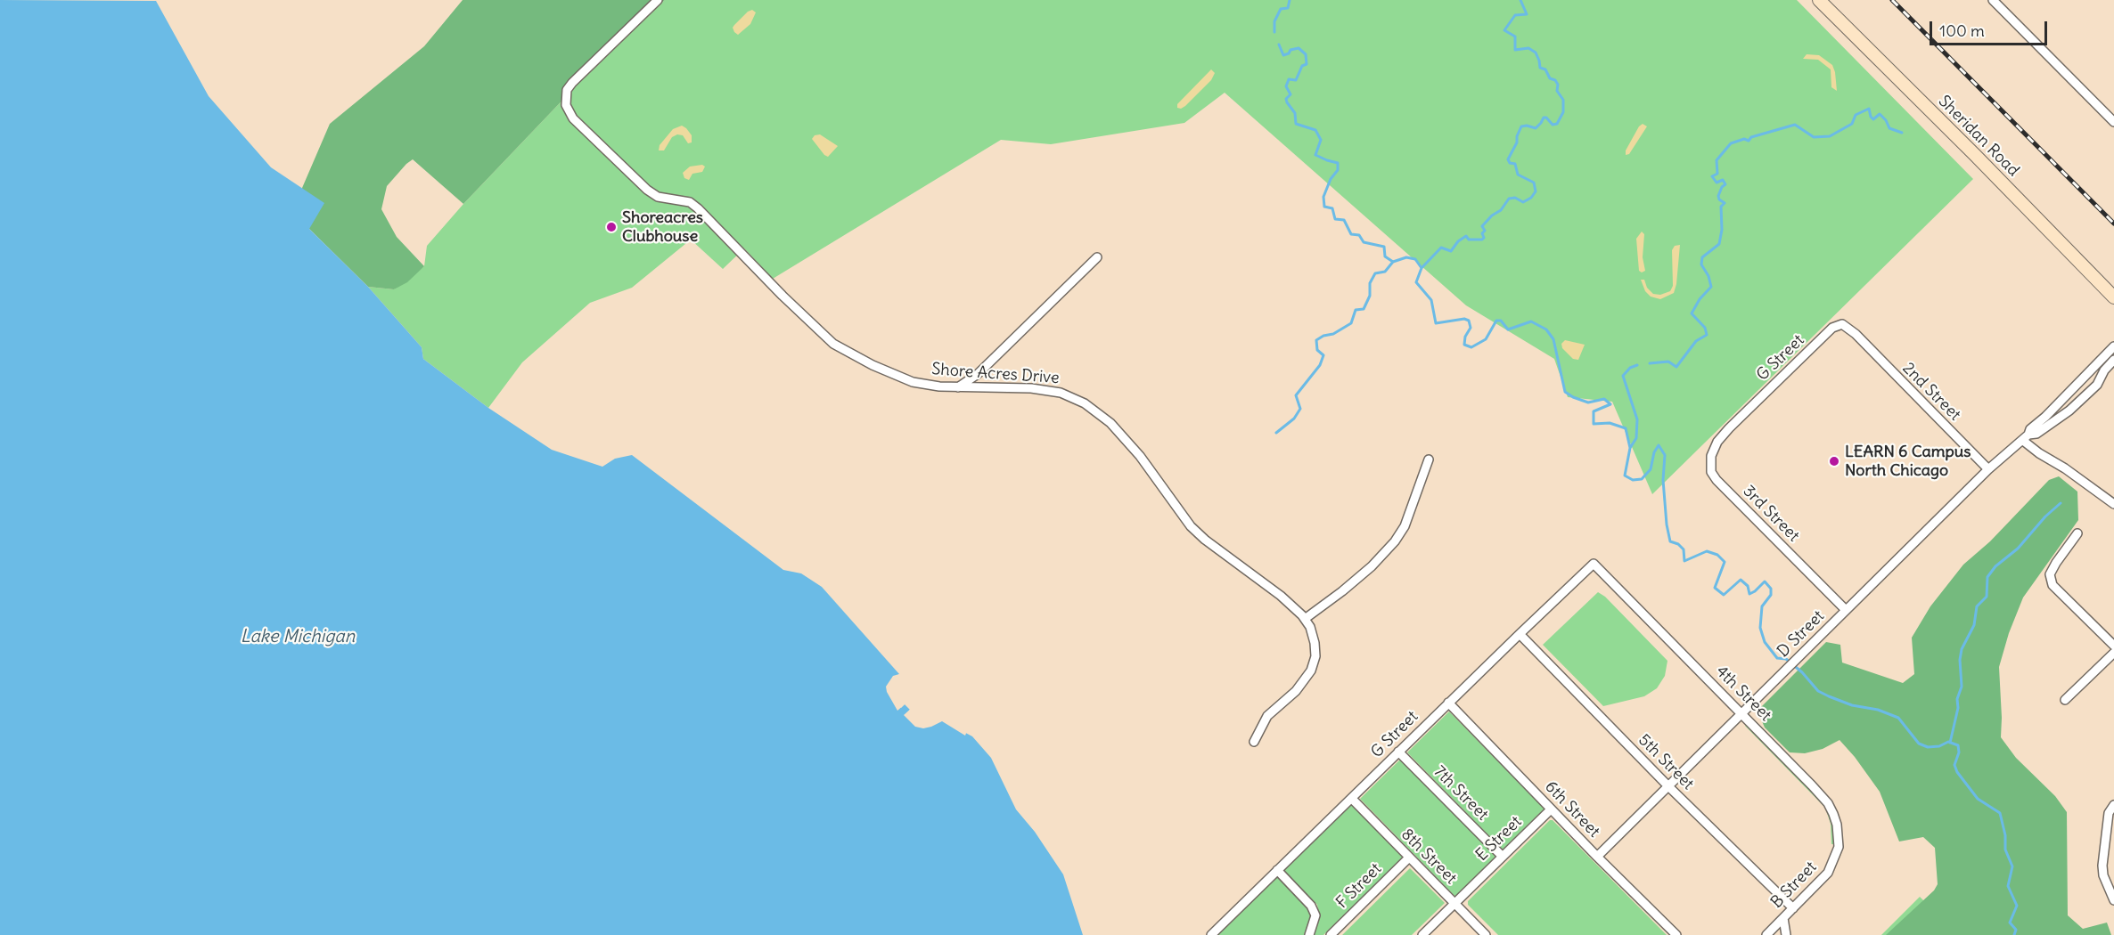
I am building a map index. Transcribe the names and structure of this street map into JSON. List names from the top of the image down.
{
  "streets": {
    "main road": ["Sheridan Road"],
    "street": [
      "G Street",
      "Shore Acres Drive",
      "2nd Street",
      "3rd Street",
      "D Street",
      "4th Street",
      "5th Street",
      "7th Street",
      "6th Street",
      "E Street",
      "8th Street",
      "B Street",
      "F Street"
    ]
  },
  "crossings": [
    ["G Street", "2nd Street"],
    ["G Street", "3rd Street"],
    ["G Street", "4th Street"],
    ["G Street", "5th Street"],
    ["G Street", "7th Street"],
    ["G Street", "6th Street"],
    ["G Street", "8th Street"],
    ["2nd Street", "D Street"],
    ["3rd Street", "D Street"],
    ["D Street", "4th Street"],
    ["D Street", "5th Street"],
    ["D Street", "6th Street"],
    ["4th Street", "B Street"],
    ["5th Street", "B Street"],
    ["7th Street", "E Street"],
    ["6th Street", "E Street"],
    ["E Street", "8th Street"],
    ["8th Street", "F Street"]
  ],
  "water": ["Lake Michigan"],
  "places": ["Shoreacres Clubhouse", "LEARN 6 Campus North Chicago"],
  "scale_bar": "100 m"
}
